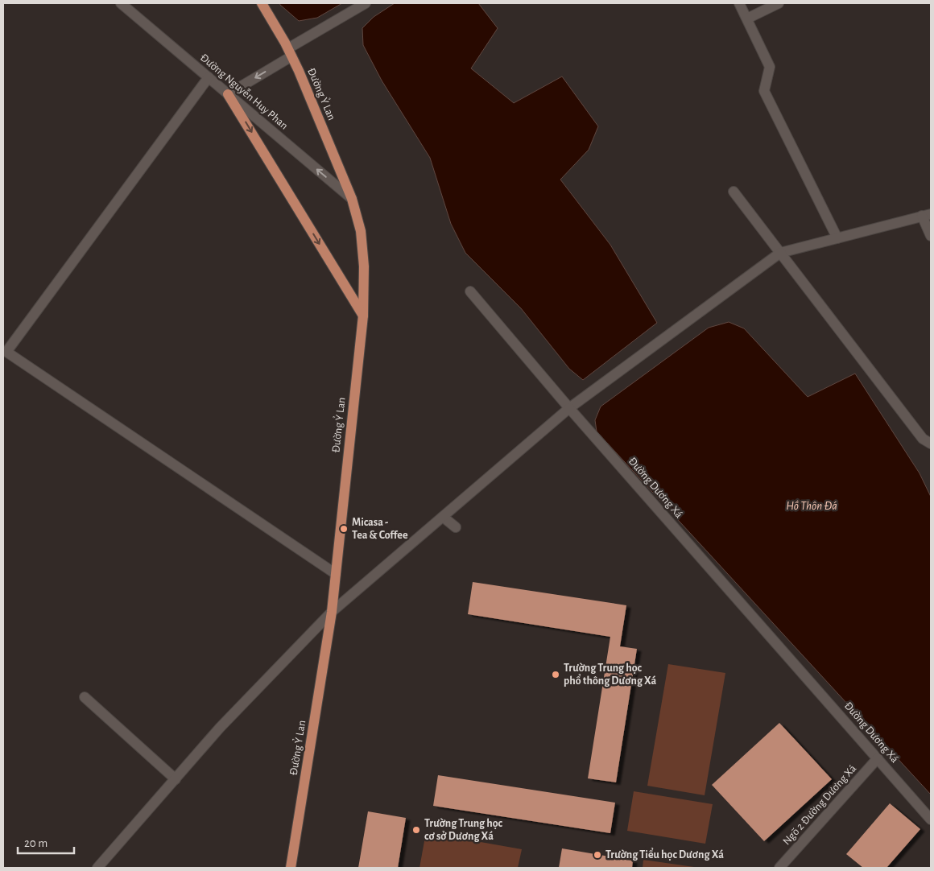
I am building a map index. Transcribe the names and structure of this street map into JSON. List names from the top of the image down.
{
  "streets": {
    "main road": ["Đường Ỷ Lan"],
    "street": ["Đường Nguyễn Huy Phan", "Đường Dương Xá", "Ngõ 2 Đường Dương Xá"]
  },
  "crossings": [
    ["Đường Nguyễn Huy Phan", "Đường Ỷ Lan"],
    ["Đường Dương Xá", "Ngõ 2 Đường Dương Xá"]
  ],
  "one_way": ["Đường Nguyễn Huy Phan"],
  "water": ["Hồ Thôn Đá"],
  "places": [
    "Micasa - Tea & Coffee",
    "Trường Trung học phổ thông Dương Xá",
    "Trường Trung học cơ sở Dương Xá",
    "Trường Tiểu học Dương Xá"
  ],
  "scale_bar": "20 m"
}
